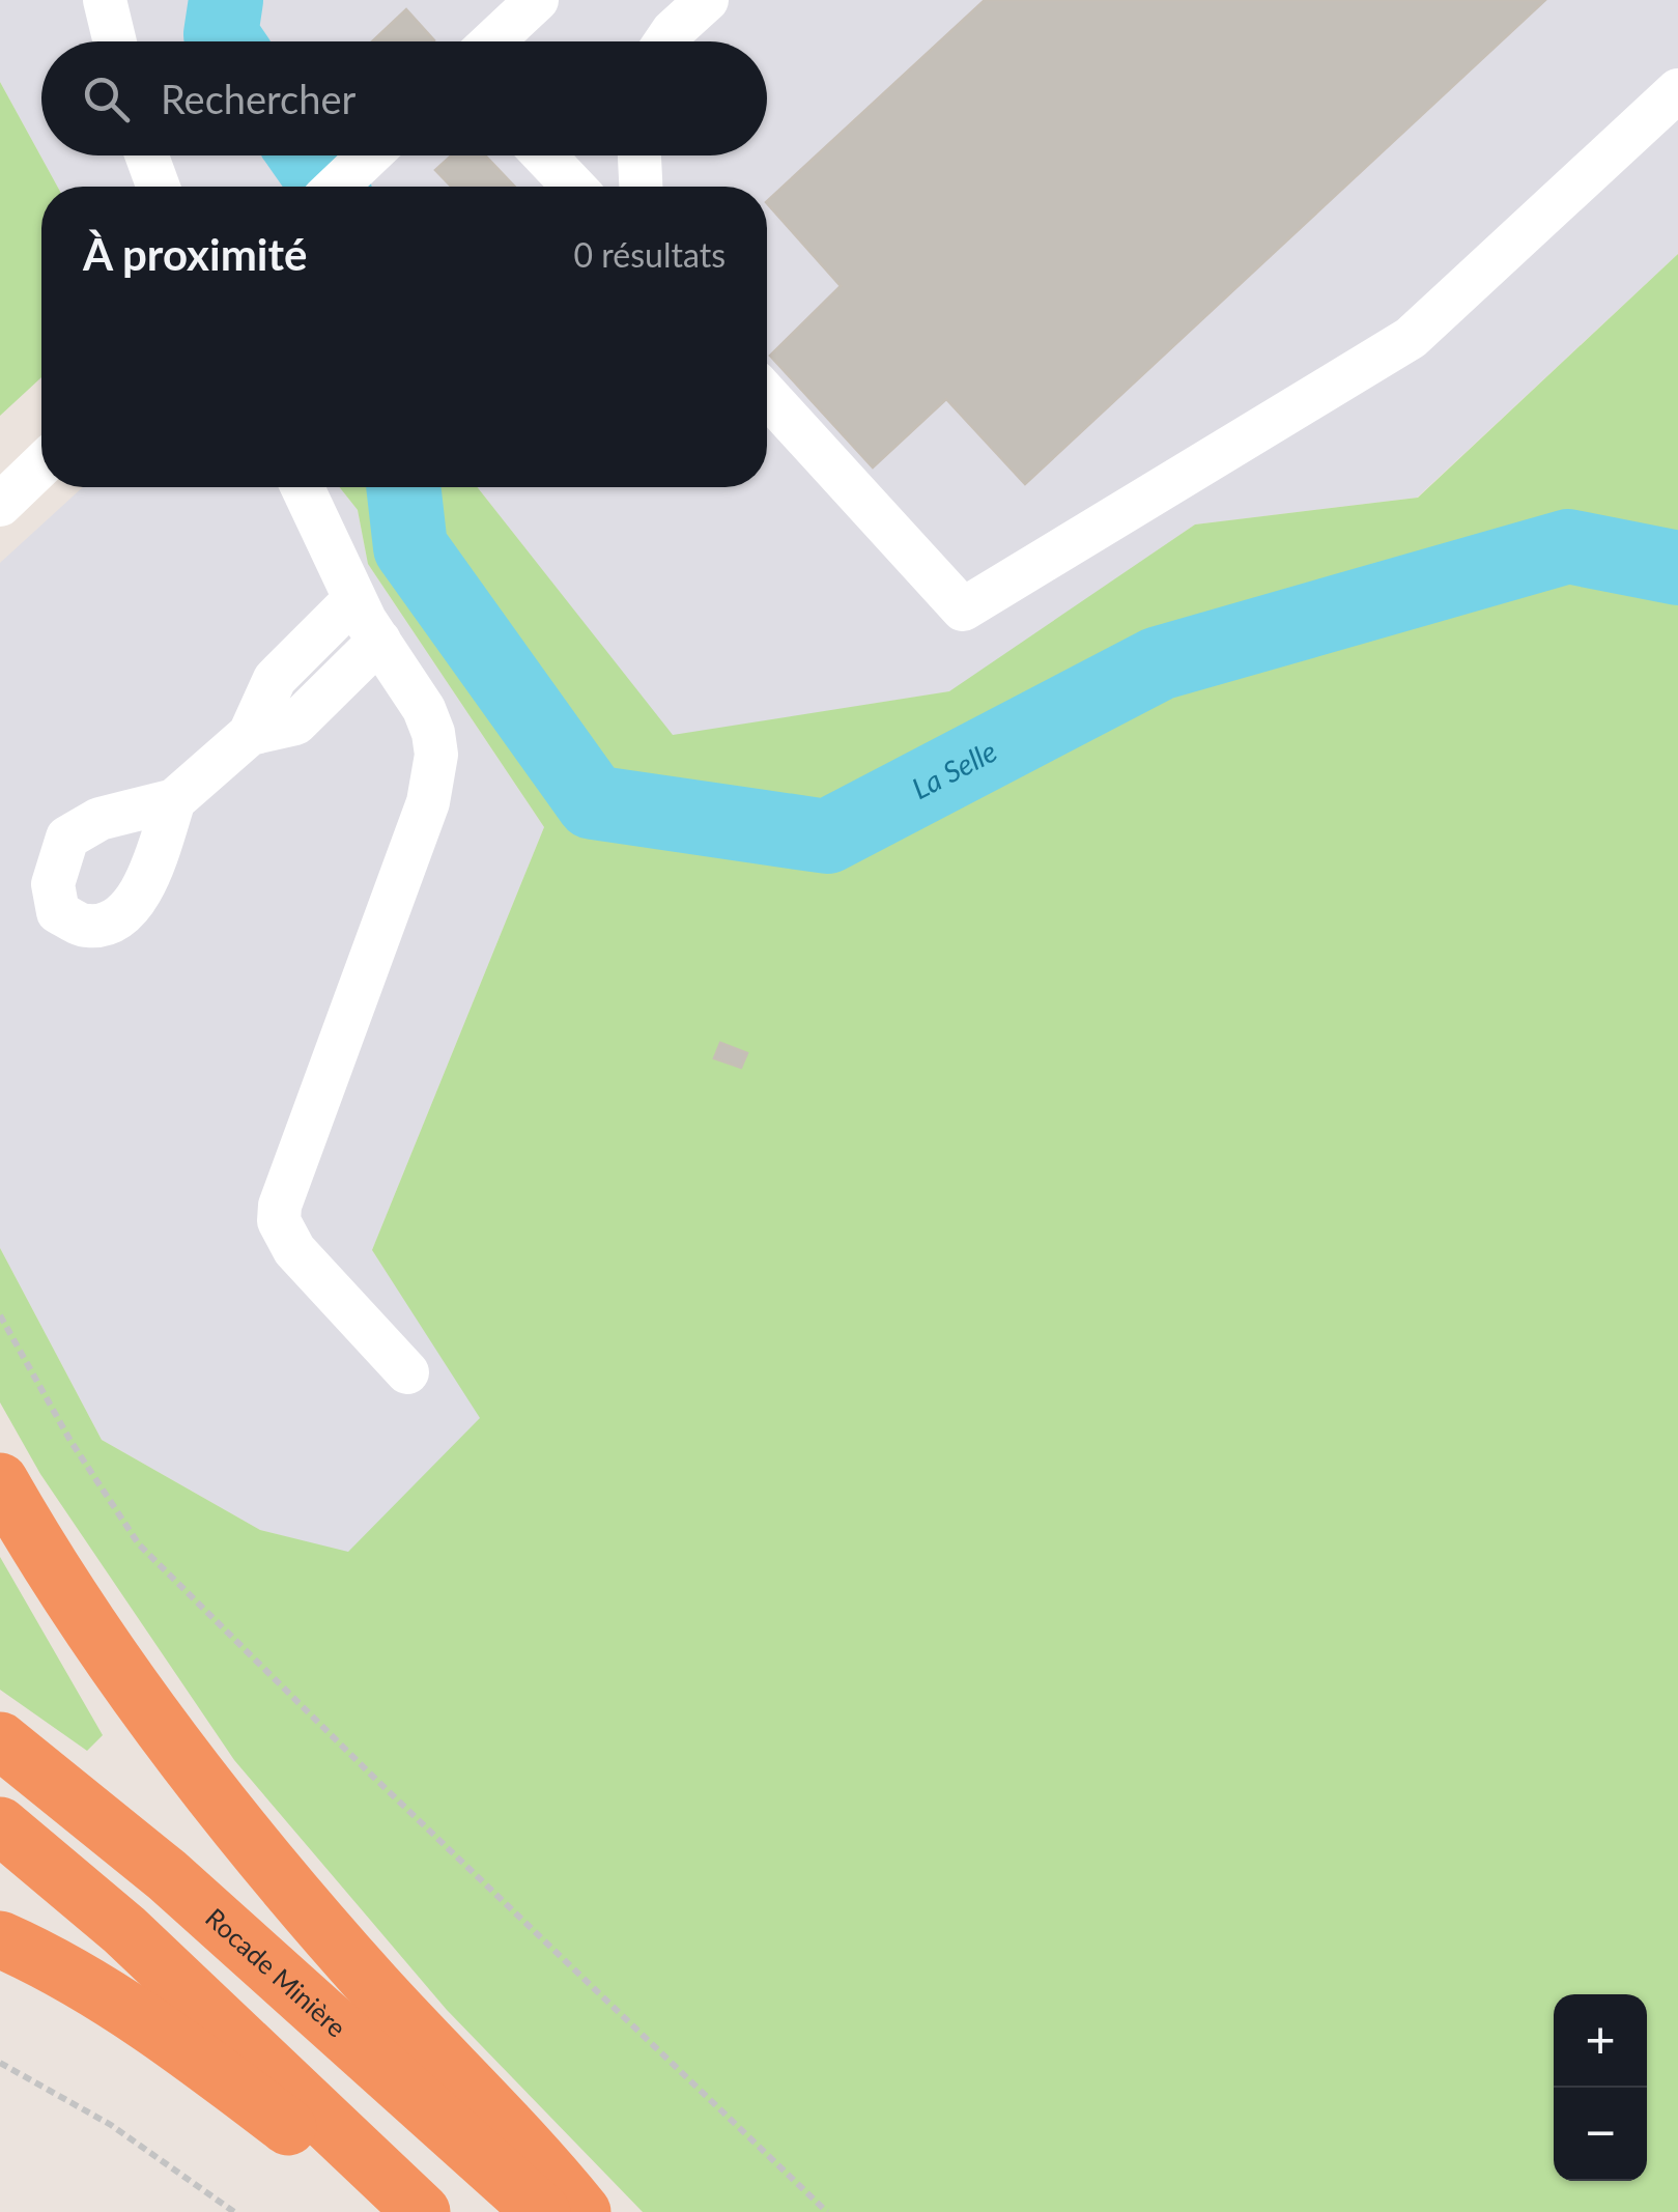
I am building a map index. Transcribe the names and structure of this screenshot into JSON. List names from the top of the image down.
{
  "streets": {
    "highway": ["Rocade Minière"]
  },
  "water": ["La Selle"],
  "page": {
    "search": "Rechercher",
    "heading": ["À proximité", "0 résultats"],
    "map_buttons": ["+", "−"]
  }
}
